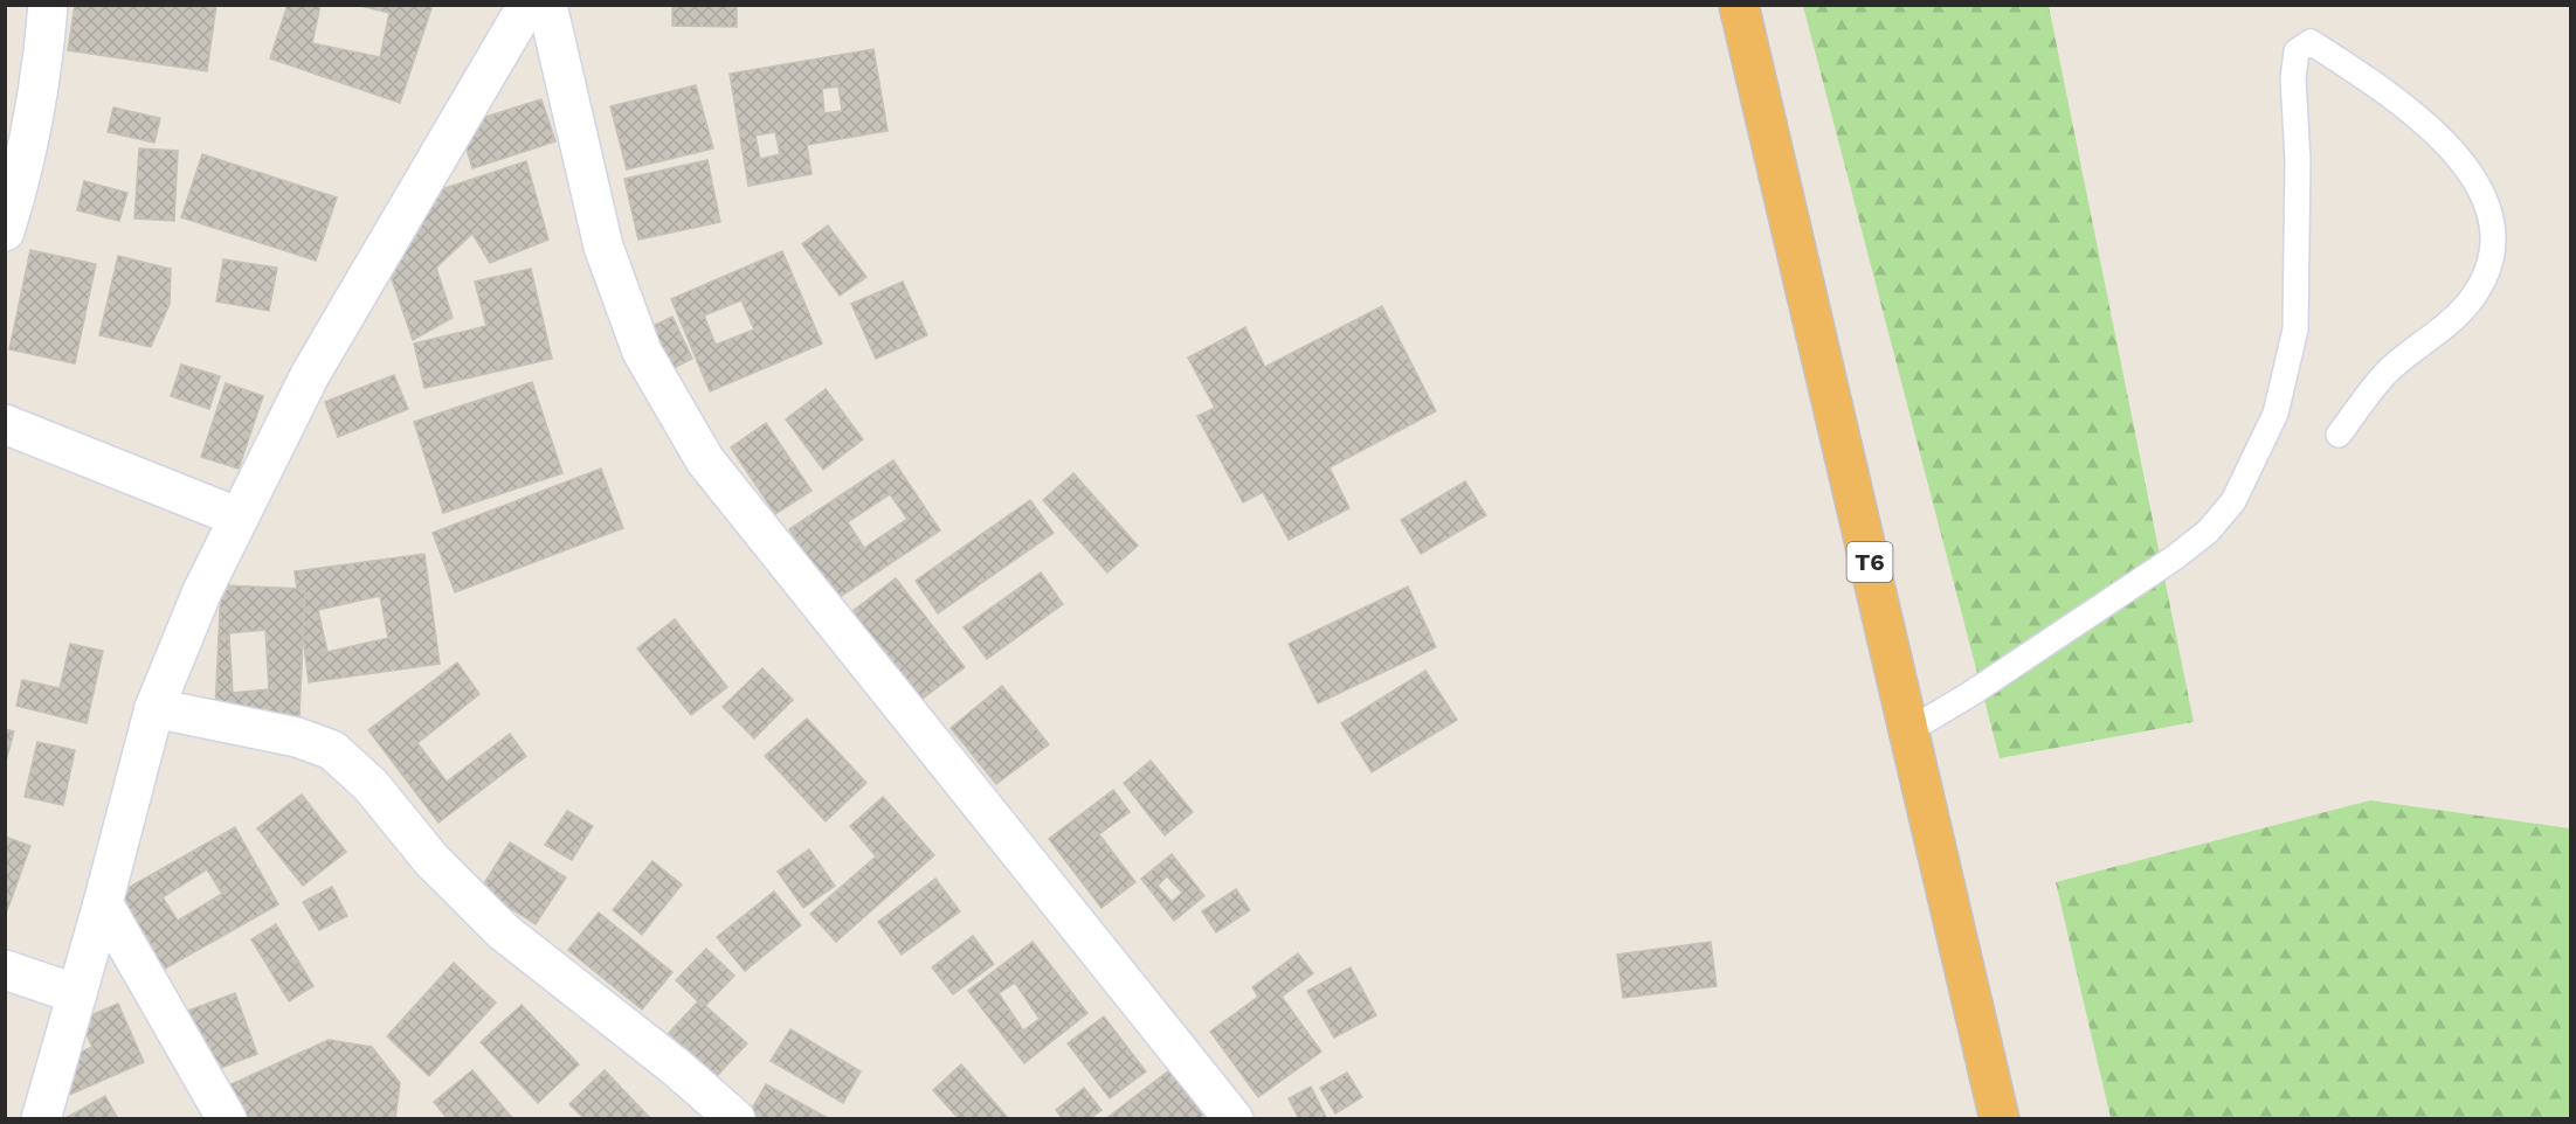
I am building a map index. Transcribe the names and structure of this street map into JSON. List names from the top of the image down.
{
  "streets": {
    "highway": ["T6"]
  }
}
